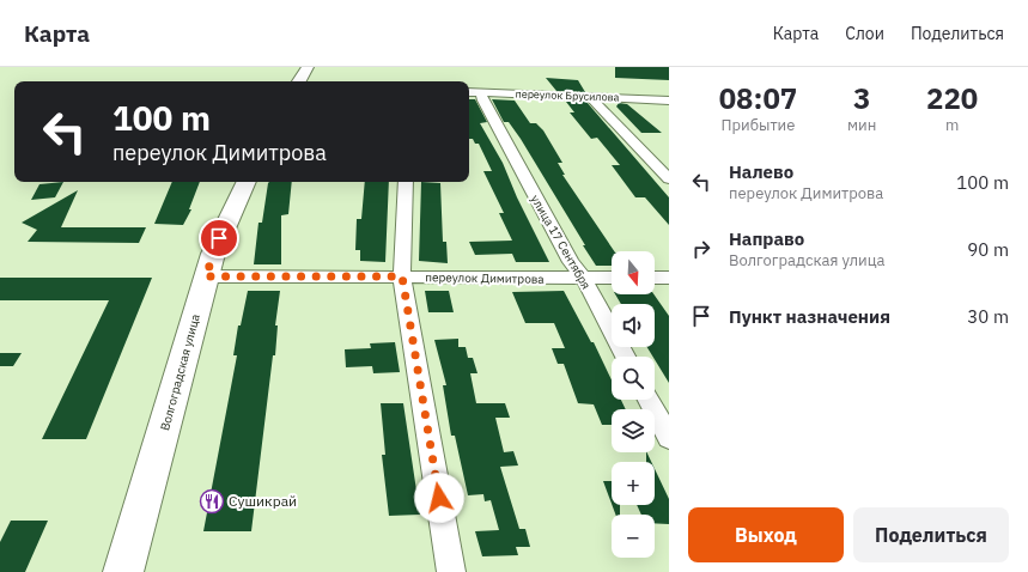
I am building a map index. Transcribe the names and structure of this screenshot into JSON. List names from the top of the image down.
{
  "streets": {
    "main road": ["Волгоградская улица"],
    "street": ["переулок Брусилова", "улица 17 Сентября", "переулок Димитрова"]
  },
  "crossings": [
    ["переулок Брусилова", "улица 17 Сентября"],
    ["улица 17 Сентября", "переулок Димитрова"],
    ["переулок Димитрова", "Волгоградская улица"]
  ],
  "places": {
    "restaurant": ["Сушикрай"]
  },
  "north": "bottom",
  "page": {
    "header": "Карта",
    "nav": ["Карта", "Слои", "Поделиться"],
    "eta": [
      "08:07",
      "Прибытие",
      "3",
      "мин",
      "220",
      "m"
    ],
    "turn": ["100 m", "переулок Димитрова"],
    "list": [
      {
        "name": "Налево",
        "note": "переулок Димитрова",
        "value": "100 m"
      },
      {
        "name": "Направо",
        "note": "Волгоградская улица",
        "value": "90 m"
      },
      {
        "name": "Пункт назначения",
        "value": "30 m"
      }
    ],
    "map_buttons": ["+", "−"],
    "buttons": ["Выход", "Поделиться"]
  }
}
